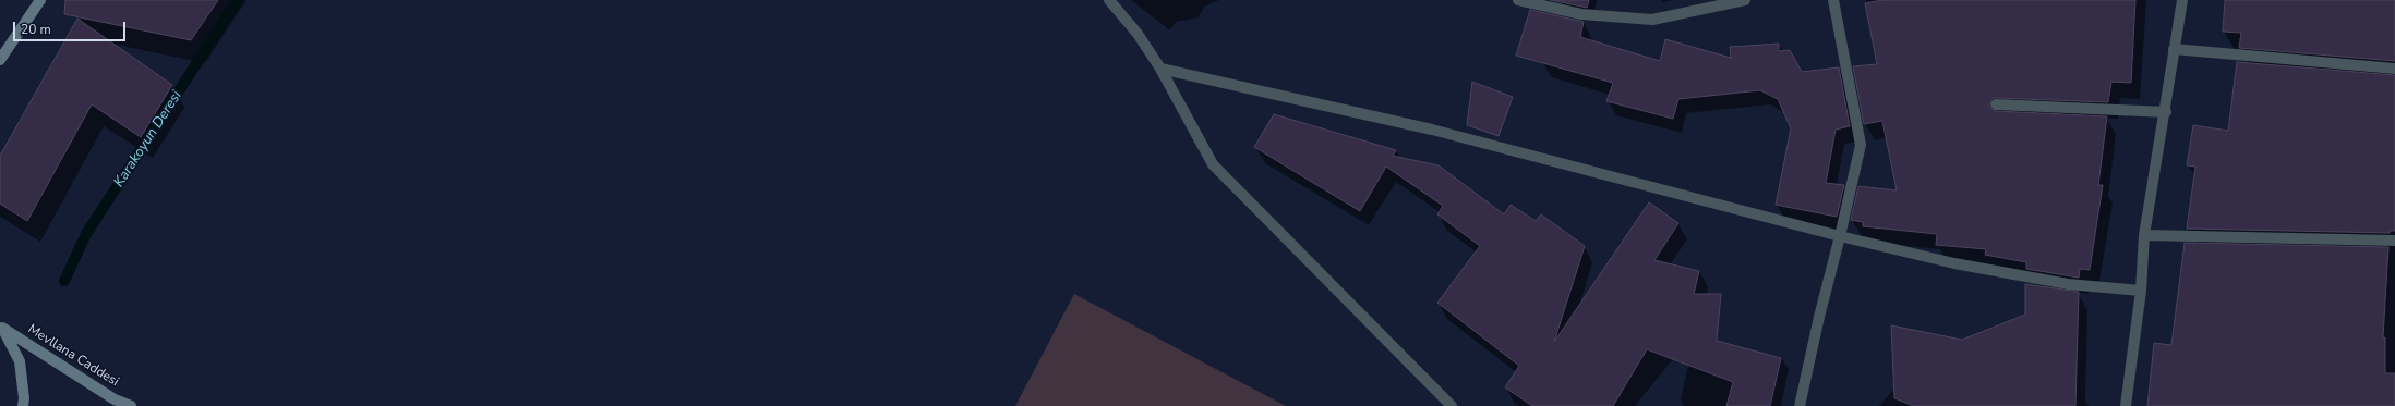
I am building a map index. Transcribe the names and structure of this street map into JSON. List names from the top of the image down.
{
  "streets": {
    "main road": ["Mevllana Caddesi"]
  },
  "water": ["Karakoyun Deresi"],
  "scale_bar": "20 m"
}
